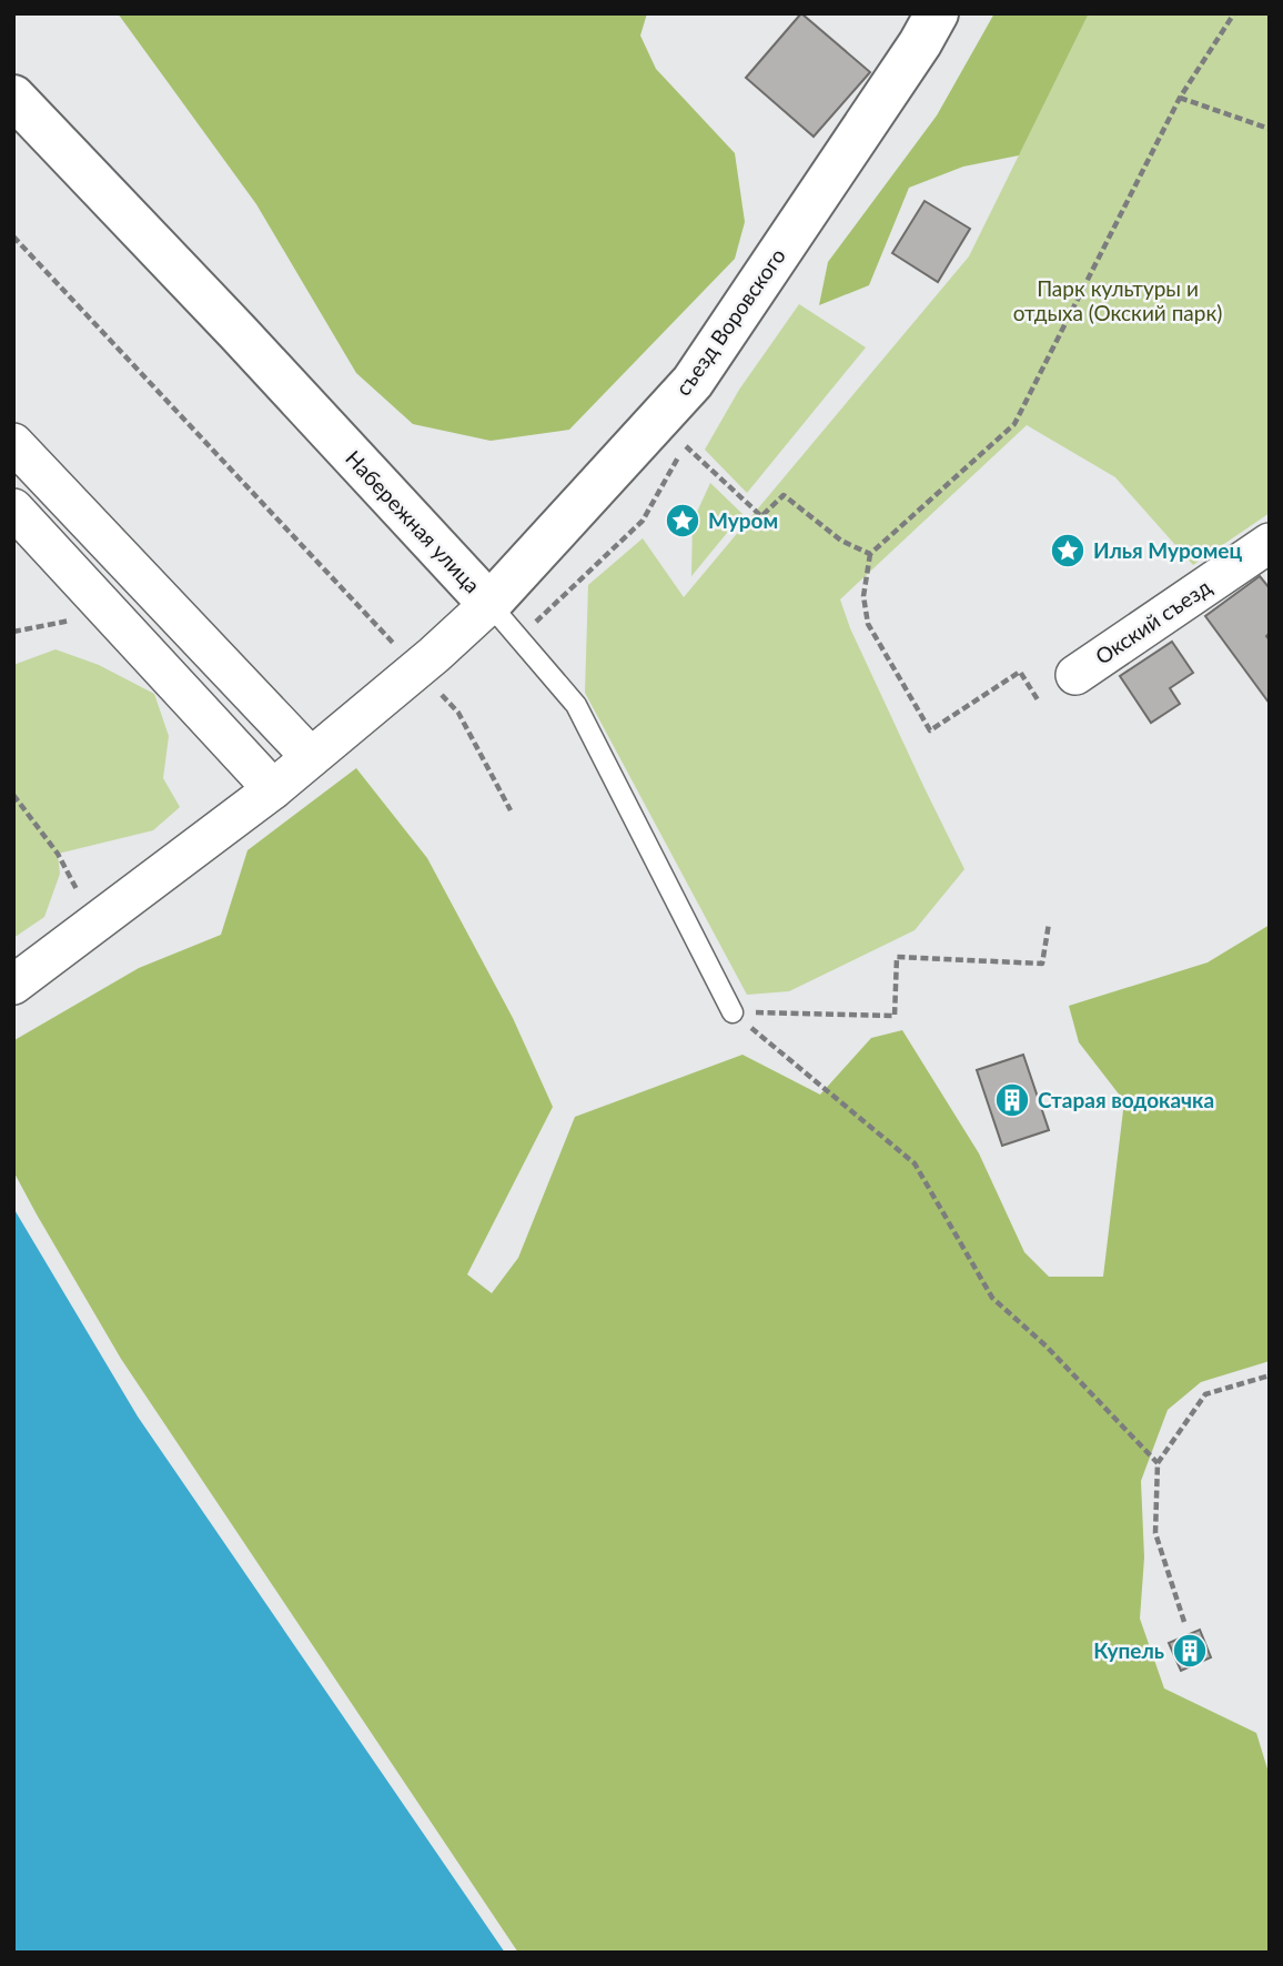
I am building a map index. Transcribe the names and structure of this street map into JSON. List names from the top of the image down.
{
  "streets": {
    "street": ["съезд Воровского", "Набережная улица", "Окский съезд"]
  },
  "crossings": [
    ["съезд Воровского", "Набережная улица"]
  ],
  "parks": ["Парк культуры и отдыха (Окский парк)"],
  "places": {
    "place": ["Муром", "Илья Муромец"],
    "building": ["Старая водокачка", "Купель"]
  }
}
